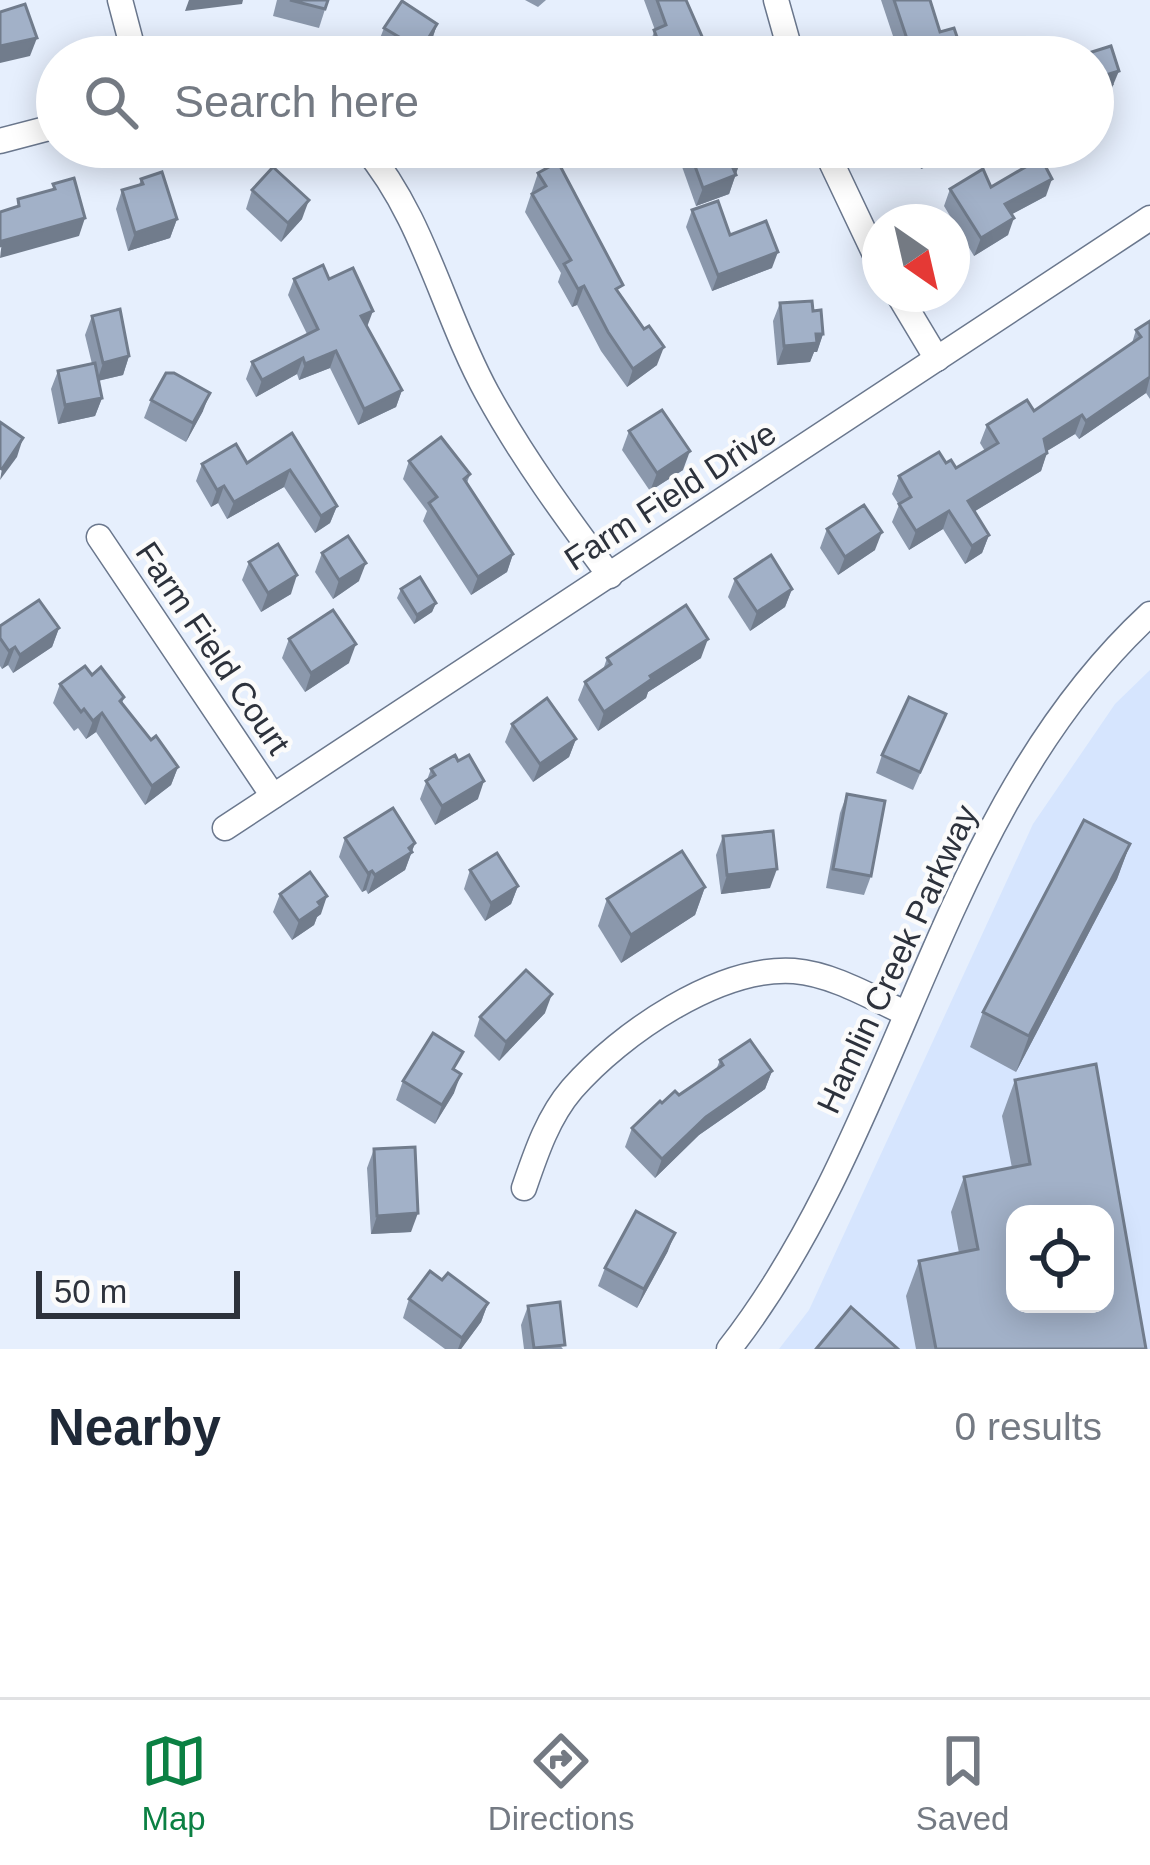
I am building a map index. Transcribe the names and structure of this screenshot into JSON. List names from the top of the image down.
{
  "streets": {
    "street": ["Farm Field Drive", "Farm Field Court", "Hamlin Creek Parkway"]
  },
  "crossings": [
    ["Farm Field Drive", "Farm Field Court"]
  ],
  "scale_bar": "50 m",
  "north": "bottom right",
  "page": {
    "search": "Search here",
    "scale": "50 m",
    "heading": ["Nearby", "0 results"],
    "nav": ["Map", "Directions", "Saved"]
  }
}
